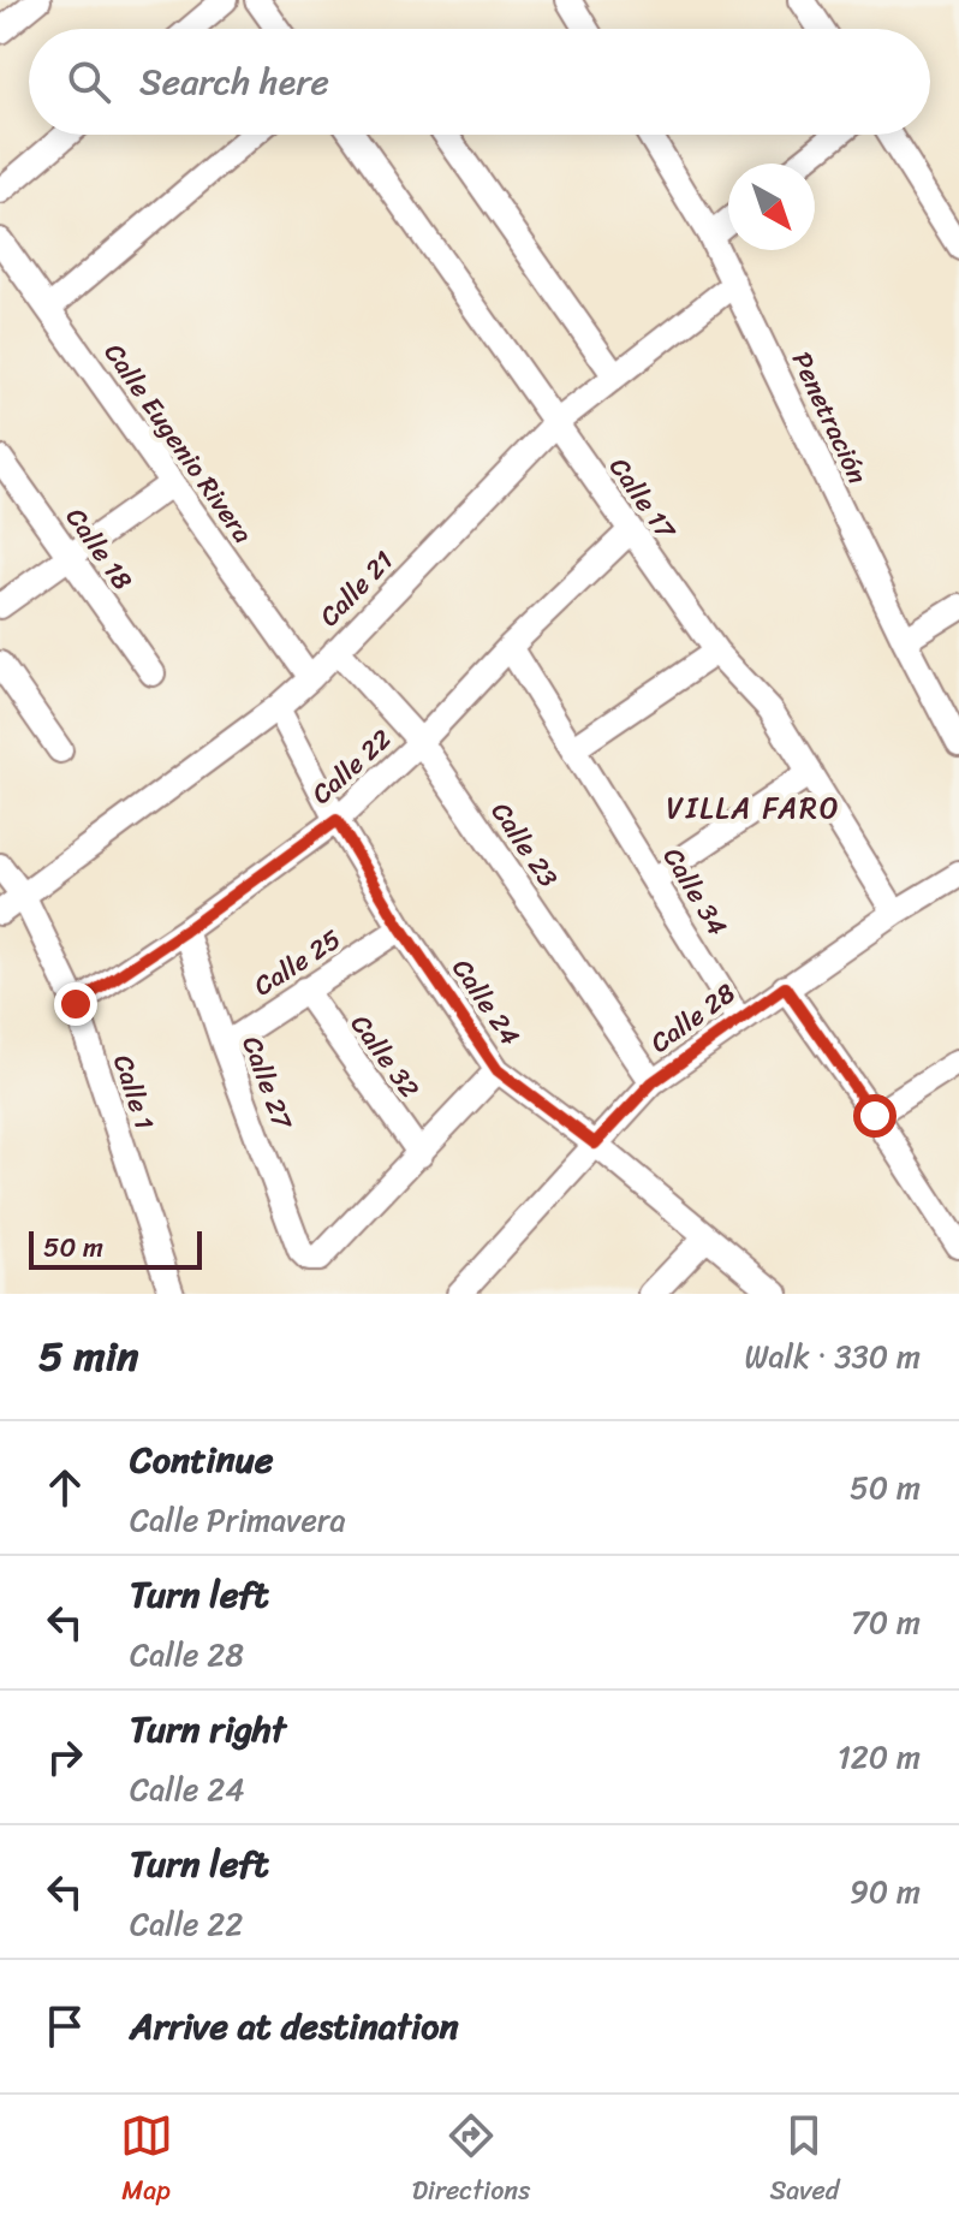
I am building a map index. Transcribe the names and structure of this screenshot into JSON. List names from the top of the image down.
{
  "streets": {
    "street": [
      "Penetración",
      "Calle Eugenio Rivera",
      "Calle 17",
      "Calle 18",
      "Calle 21",
      "Calle 22",
      "Calle 23",
      "Calle 34",
      "Calle 25",
      "Calle 24",
      "Calle 28",
      "Calle 32",
      "Calle 27",
      "Calle 1"
    ]
  },
  "crossings": [
    ["Penetración", "Calle 21"],
    ["Calle Eugenio Rivera", "Calle 21"],
    ["Calle 17", "Calle 21"],
    ["Calle 17", "Calle 22"],
    ["Calle 17", "Calle 28"],
    ["Calle 21", "Calle 23"],
    ["Calle 21", "Calle 24"],
    ["Calle 21", "Calle 1"],
    ["Calle 22", "Calle 23"],
    ["Calle 22", "Calle 34"],
    ["Calle 22", "Calle 24"],
    ["Calle 22", "Calle 27"],
    ["Calle 22", "Calle 1"],
    ["Calle 23", "Calle 28"],
    ["Calle 34", "Calle 28"],
    ["Calle 25", "Calle 24"],
    ["Calle 25", "Calle 32"],
    ["Calle 25", "Calle 27"],
    ["Calle 24", "Calle 28"],
    ["Calle 32", "Calle 27"]
  ],
  "districts": ["VILLA FARO"],
  "scale_bar": "50 m",
  "north": "bottom right",
  "page": {
    "search": "Search here",
    "scale": "50 m",
    "heading": ["5 min", "Walk · 330 m"],
    "list": [
      ["Continue", "Calle Primavera", "50 m"],
      ["Turn left", "Calle 28", "70 m"],
      ["Turn right", "Calle 24", "120 m"],
      ["Turn left", "Calle 22", "90 m"],
      "Arrive at destination"
    ],
    "nav": ["Map", "Directions", "Saved"]
  }
}
